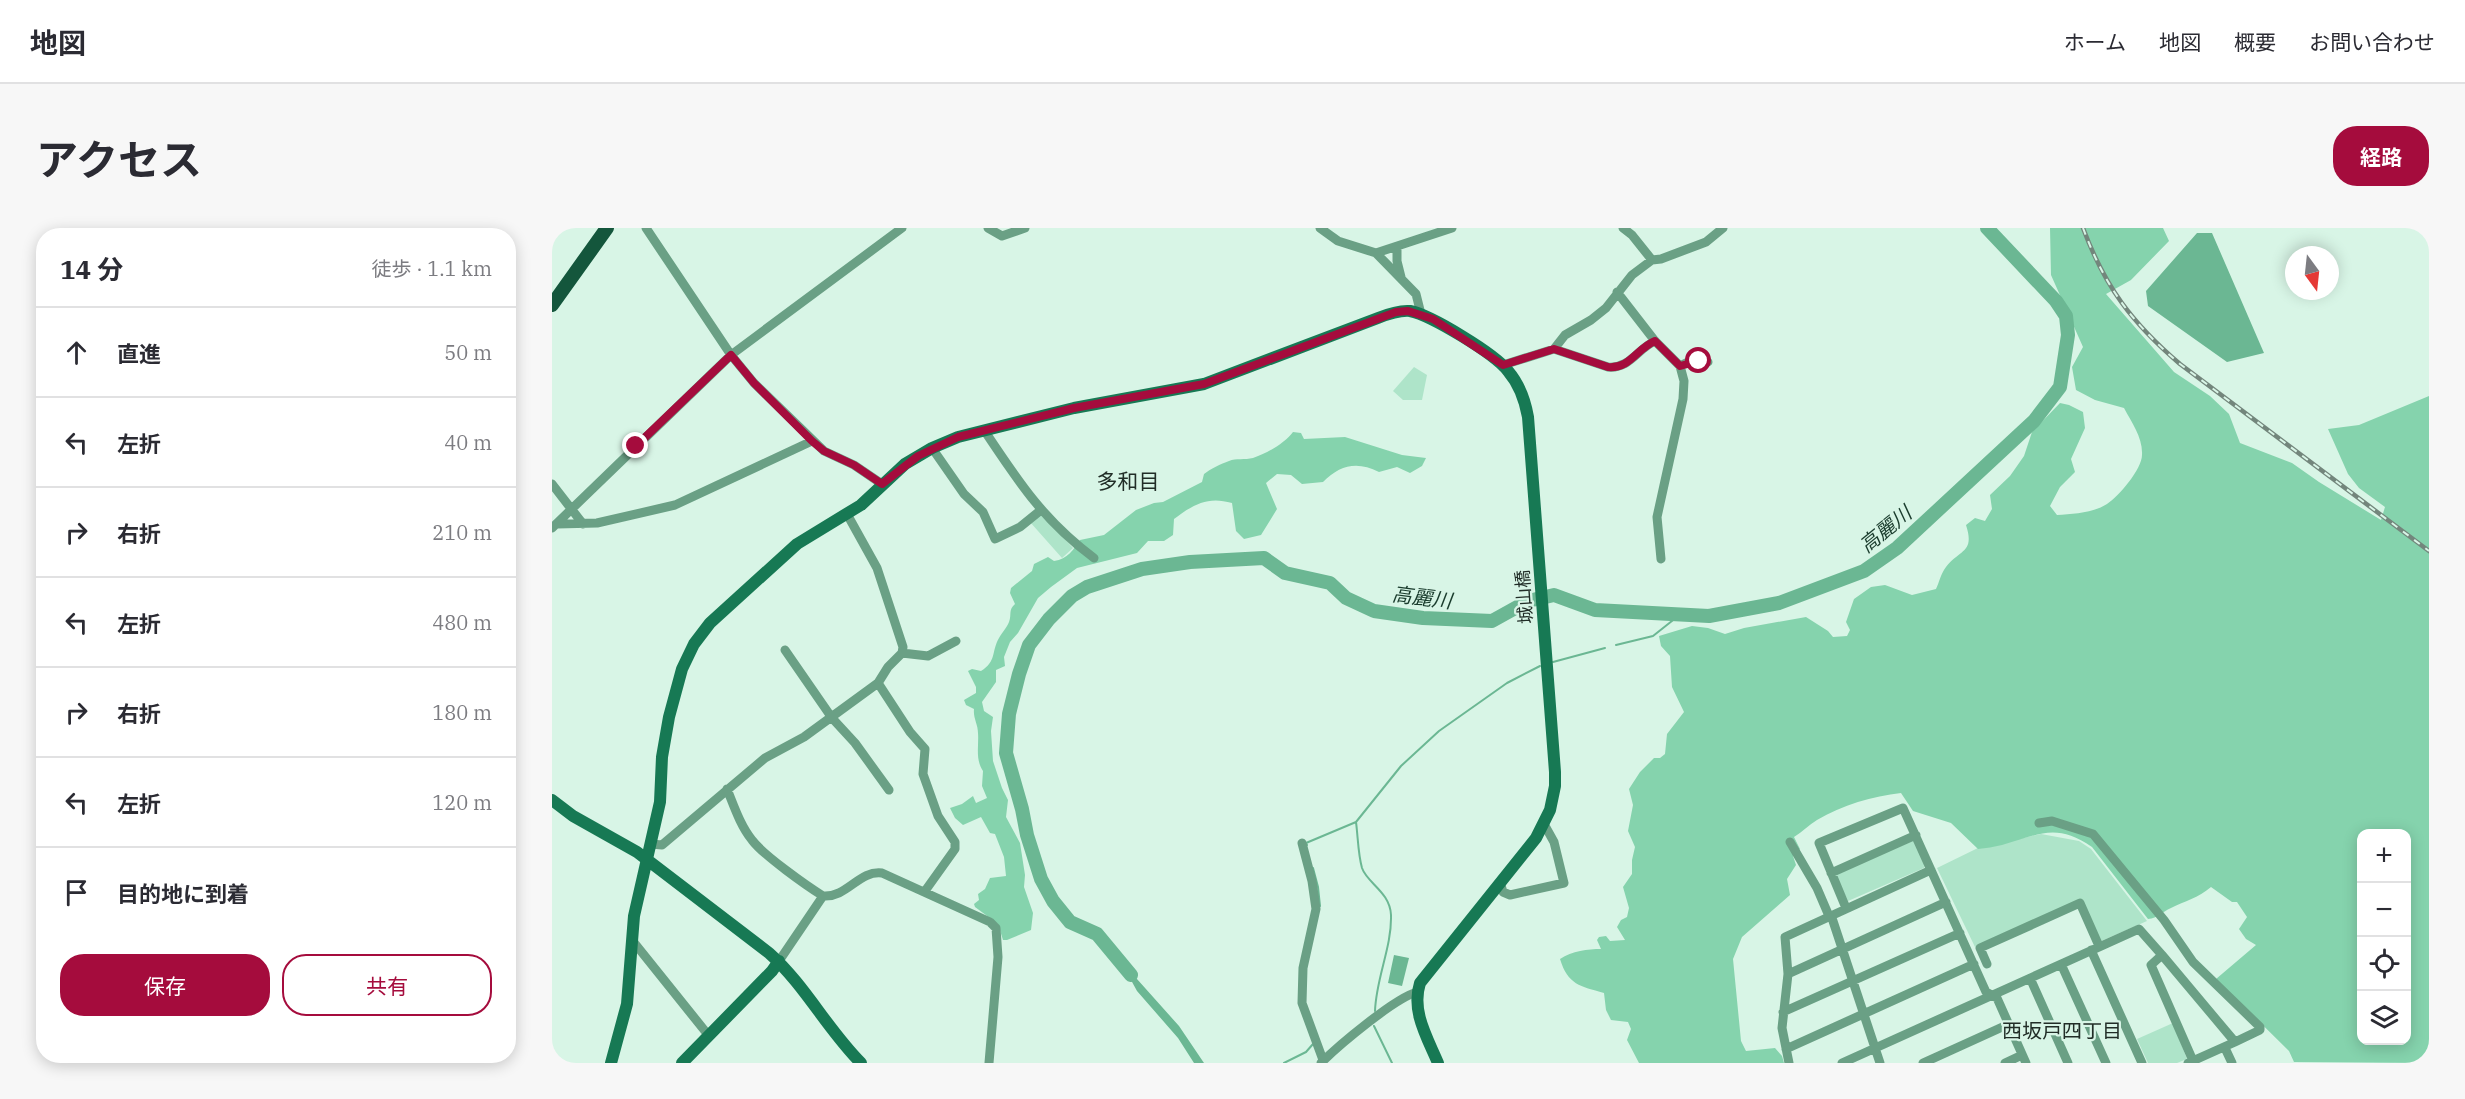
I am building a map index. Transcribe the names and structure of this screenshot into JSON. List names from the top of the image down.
{
  "streets": {
    "street": ["城山橋"]
  },
  "districts": ["多和目", "西坂戸四丁目"],
  "water": ["高麗川"],
  "north": "bottom",
  "page": {
    "header": "地図",
    "nav": [
      "ホーム",
      "地図",
      "概要",
      "お問い合わせ"
    ],
    "title": "アクセス",
    "buttons": [
      "経路",
      ["保存", "共有"]
    ],
    "heading": ["14 分", "徒歩 · 1.1 km"],
    "list": [
      ["直進", "50 m"],
      ["左折", "40 m"],
      ["右折", "210 m"],
      ["左折", "480 m"],
      ["右折", "180 m"],
      ["左折", "120 m"],
      "目的地に到着"
    ],
    "map_buttons": ["+", "−"]
  }
}
